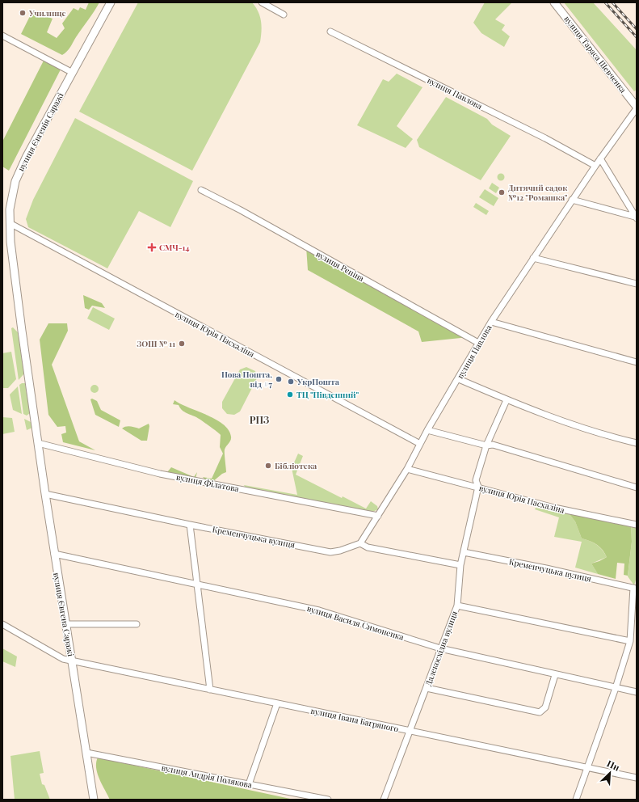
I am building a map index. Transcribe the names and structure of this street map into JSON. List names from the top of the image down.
{
  "streets": {
    "main road": ["вулиця Тараса Шевченка", "вулиця Євгенія Саражі", "вулиця Євгена Саражі"],
    "street": [
      "вулиця Павлова",
      "вулиця Рєпіна",
      "вулиця Юрія Пасхаліна",
      "вулиця Філатова",
      "Кременчуцька вулиця",
      "вулиця Василя Симоненка",
      "Далекосхідна вулиця",
      "вулиця Івана Багряного",
      "вулиця Андрія Полякова"
    ]
  },
  "crossings": [
    ["вулиця Тараса Шевченка", "вулиця Павлова"],
    ["вулиця Павлова", "вулиця Рєпіна"],
    ["вулиця Павлова", "вулиця Юрія Пасхаліна"],
    ["вулиця Павлова", "вулиця Філатова"],
    ["вулиця Павлова", "Кременчуцька вулиця"],
    ["вулиця Євгенія Саражі", "вулиця Юрія Пасхаліна"],
    ["вулиця Євгенія Саражі", "вулиця Євгена Саражі"],
    ["вулиця Юрія Пасхаліна", "Далекосхідна вулиця"],
    ["вулиця Філатова", "вулиця Євгена Саражі"],
    ["Кременчуцька вулиця", "вулиця Євгена Саражі"],
    ["Кременчуцька вулиця", "Далекосхідна вулиця"],
    ["вулиця Євгена Саражі", "вулиця Василя Симоненка"],
    ["вулиця Євгена Саражі", "вулиця Івана Багряного"],
    ["вулиця Євгена Саражі", "вулиця Андрія Полякова"],
    ["вулиця Василя Симоненка", "Далекосхідна вулиця"],
    ["Далекосхідна вулиця", "вулиця Івана Багряного"]
  ],
  "districts": ["РПЗ"],
  "places": {
    "other": [
      "Училище",
      "Дитячий садок №12 \"Ромашка\"",
      "ЗОШ № 11",
      "Нова Пошта, від #7",
      "УкрПошта",
      "ТЦ \"Південний\"",
      "Бібліотека"
    ],
    "health": ["СМЧ-14"]
  },
  "north": "top right"
}
